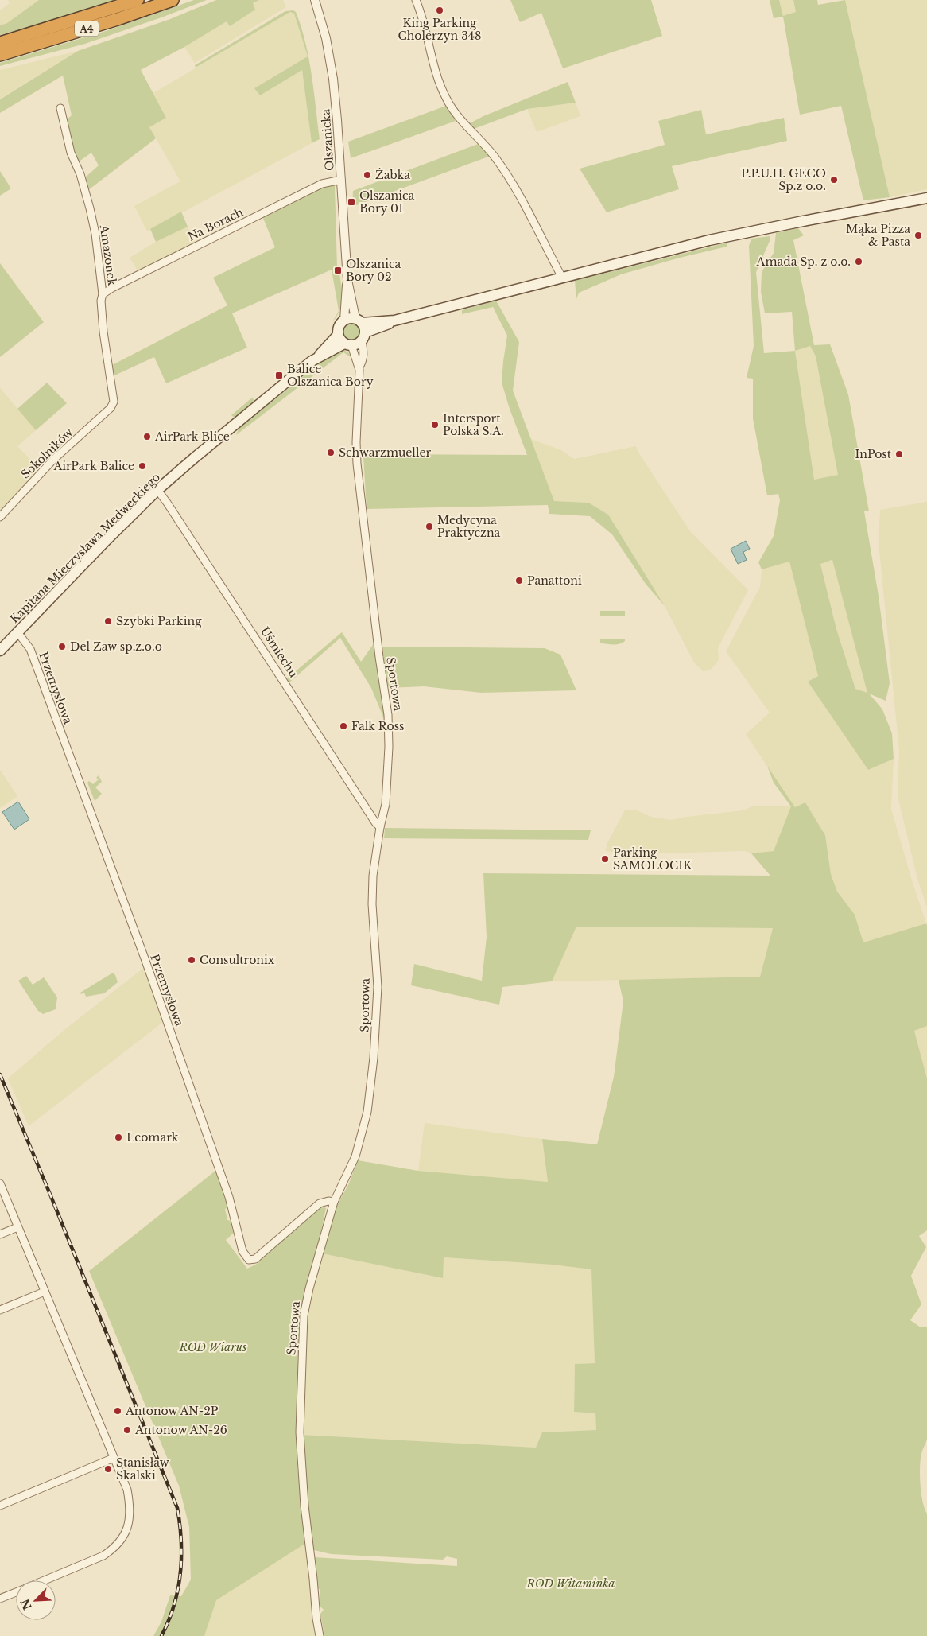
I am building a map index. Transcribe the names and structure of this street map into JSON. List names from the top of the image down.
{
  "streets": {
    "highway": ["A4"],
    "main road": ["Kapitana Mieczysława Medweckiego"],
    "street": [
      "Olszanicka",
      "Na Borach",
      "Amazonek",
      "Sokolników",
      "Uśmiechu",
      "Sportowa",
      "Przemysłowa"
    ]
  },
  "crossings": [
    ["Olszanicka", "Na Borach"],
    ["Olszanicka", "Kapitana Mieczysława Medweckiego"],
    ["Olszanicka", "Sportowa"],
    ["Na Borach", "Amazonek"],
    ["Amazonek", "Sokolników"],
    ["Kapitana Mieczysława Medweckiego", "Uśmiechu"],
    ["Kapitana Mieczysława Medweckiego", "Sportowa"],
    ["Kapitana Mieczysława Medweckiego", "Przemysłowa"],
    ["Uśmiechu", "Sportowa"],
    ["Sportowa", "Przemysłowa"]
  ],
  "parks": ["ROD Wiarus", "ROD Witaminka"],
  "places": {
    "other": [
      "King Parking Cholerzyn 348",
      "Żabka",
      "P.P.U.H. GECO Sp.z o.o.",
      "Mąka Pizza & Pasta",
      "Amada Sp. z o.o.",
      "Intersport Polska S.A.",
      "AirPark Blice",
      "Schwarzmueller",
      "InPost",
      "AirPark Balice",
      "Medycyna Praktyczna",
      "Panattoni",
      "Szybki Parking",
      "Del Zaw sp.z.o.o",
      "Falk Ross",
      "Parking SAMOLOCIK",
      "Consultronix",
      "Leomark",
      "Antonow AN-2P",
      "Antonow AN-26",
      "Stanisław Skalski"
    ],
    "transit": ["Olszanica Bory 01", "Olszanica Bory 02", "Balice Olszanica Bory"]
  },
  "north": "bottom left"
}
